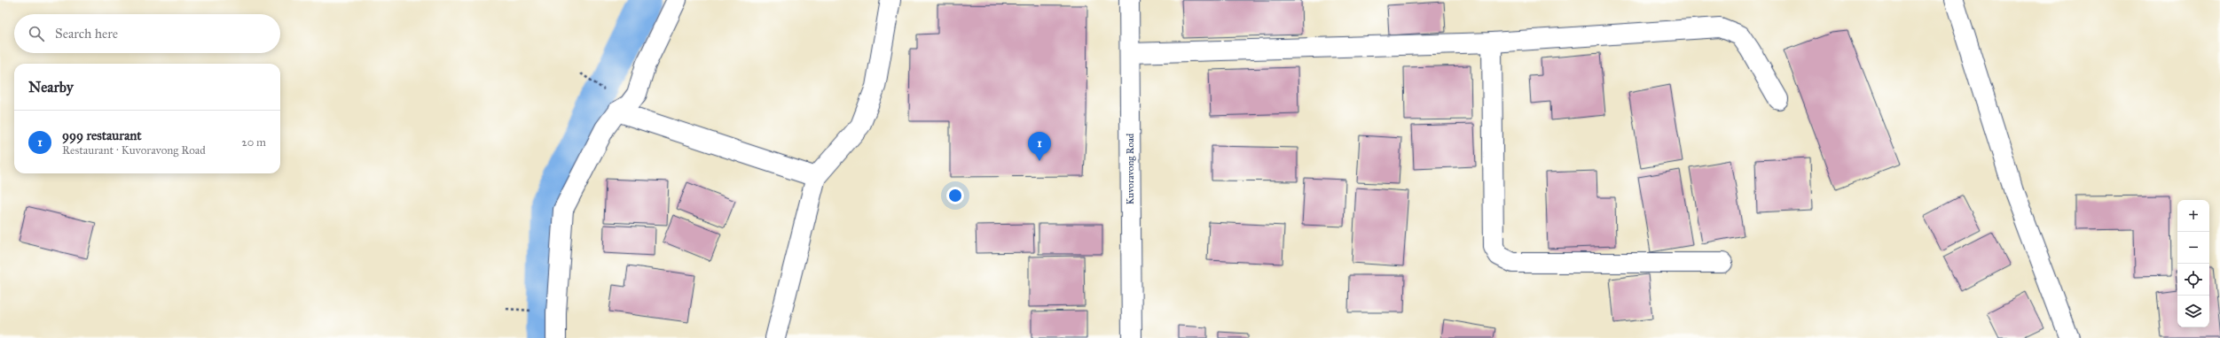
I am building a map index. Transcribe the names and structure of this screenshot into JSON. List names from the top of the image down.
{
  "streets": {
    "street": ["Kuvoravong Road"]
  },
  "page": {
    "search": "Search here",
    "heading": "Nearby",
    "list": [
      {
        "mark": "1",
        "name": "999 restaurant",
        "note": "Restaurant · Kuvoravong Road",
        "value": "20 m"
      }
    ],
    "pins": "1",
    "map_buttons": ["+", "−"]
  }
}
